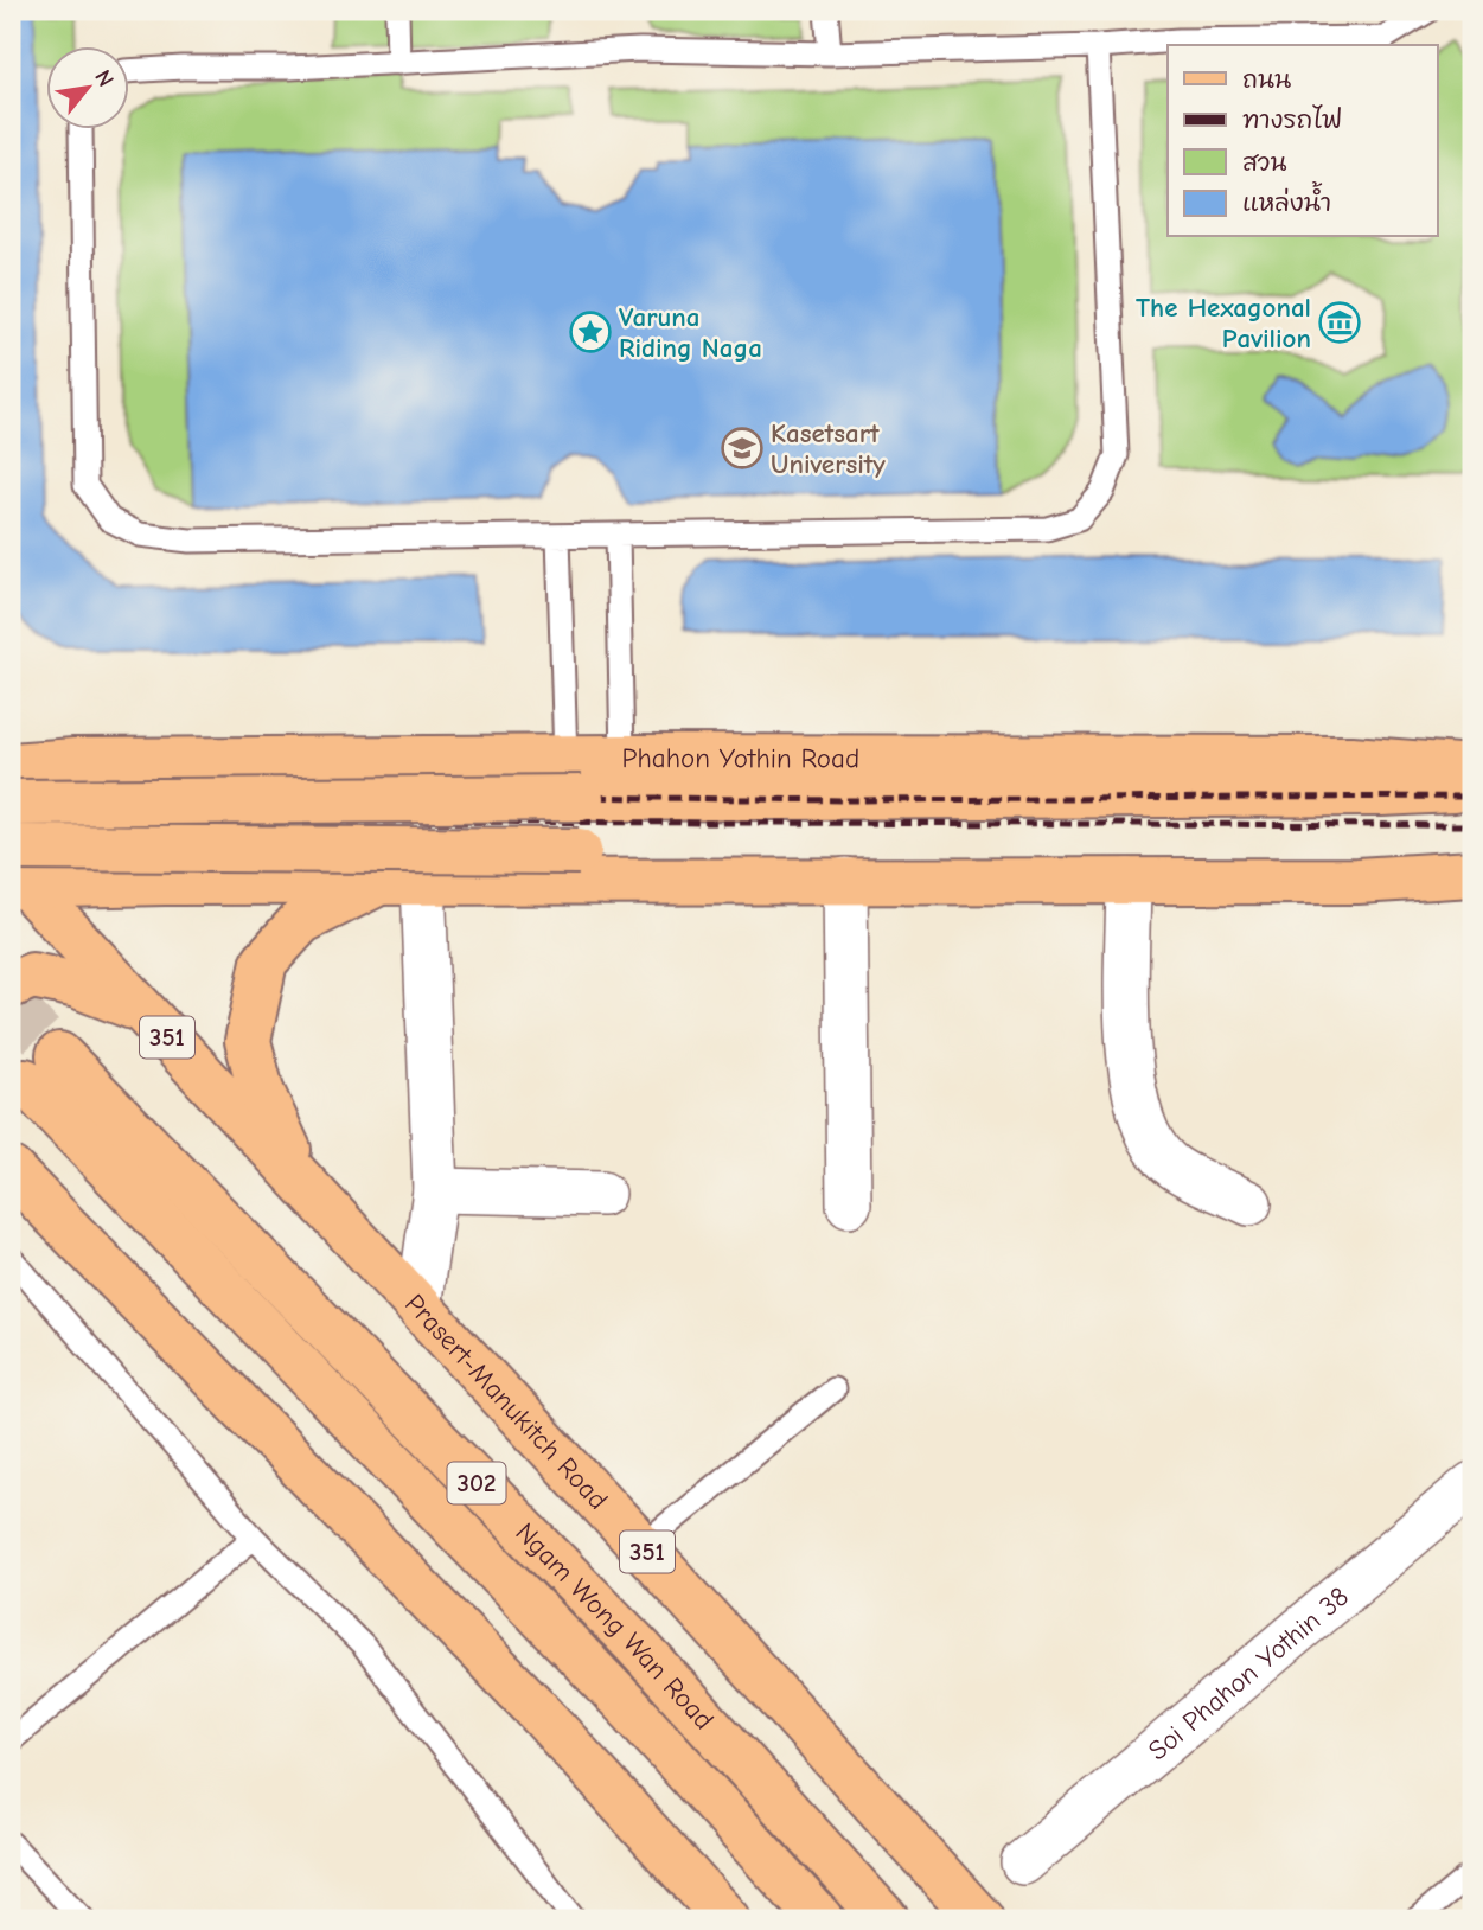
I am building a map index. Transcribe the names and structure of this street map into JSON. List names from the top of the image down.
{
  "streets": {
    "main road": [
      "Phahon Yothin Road",
      "351",
      "Prasert-Manukitch Road",
      "302",
      "Ngam Wong Wan Road"
    ],
    "street": ["Soi Phahon Yothin 38"]
  },
  "places": {
    "museum": ["The Hexagonal Pavilion"],
    "place": ["Varuna Riding Naga"],
    "school or university": ["Kasetsart University"]
  },
  "legend": [
    "ถนน",
    "ทางรถไฟ",
    "สวน",
    "แหล่งน้ำ"
  ],
  "north": "top right"
}
